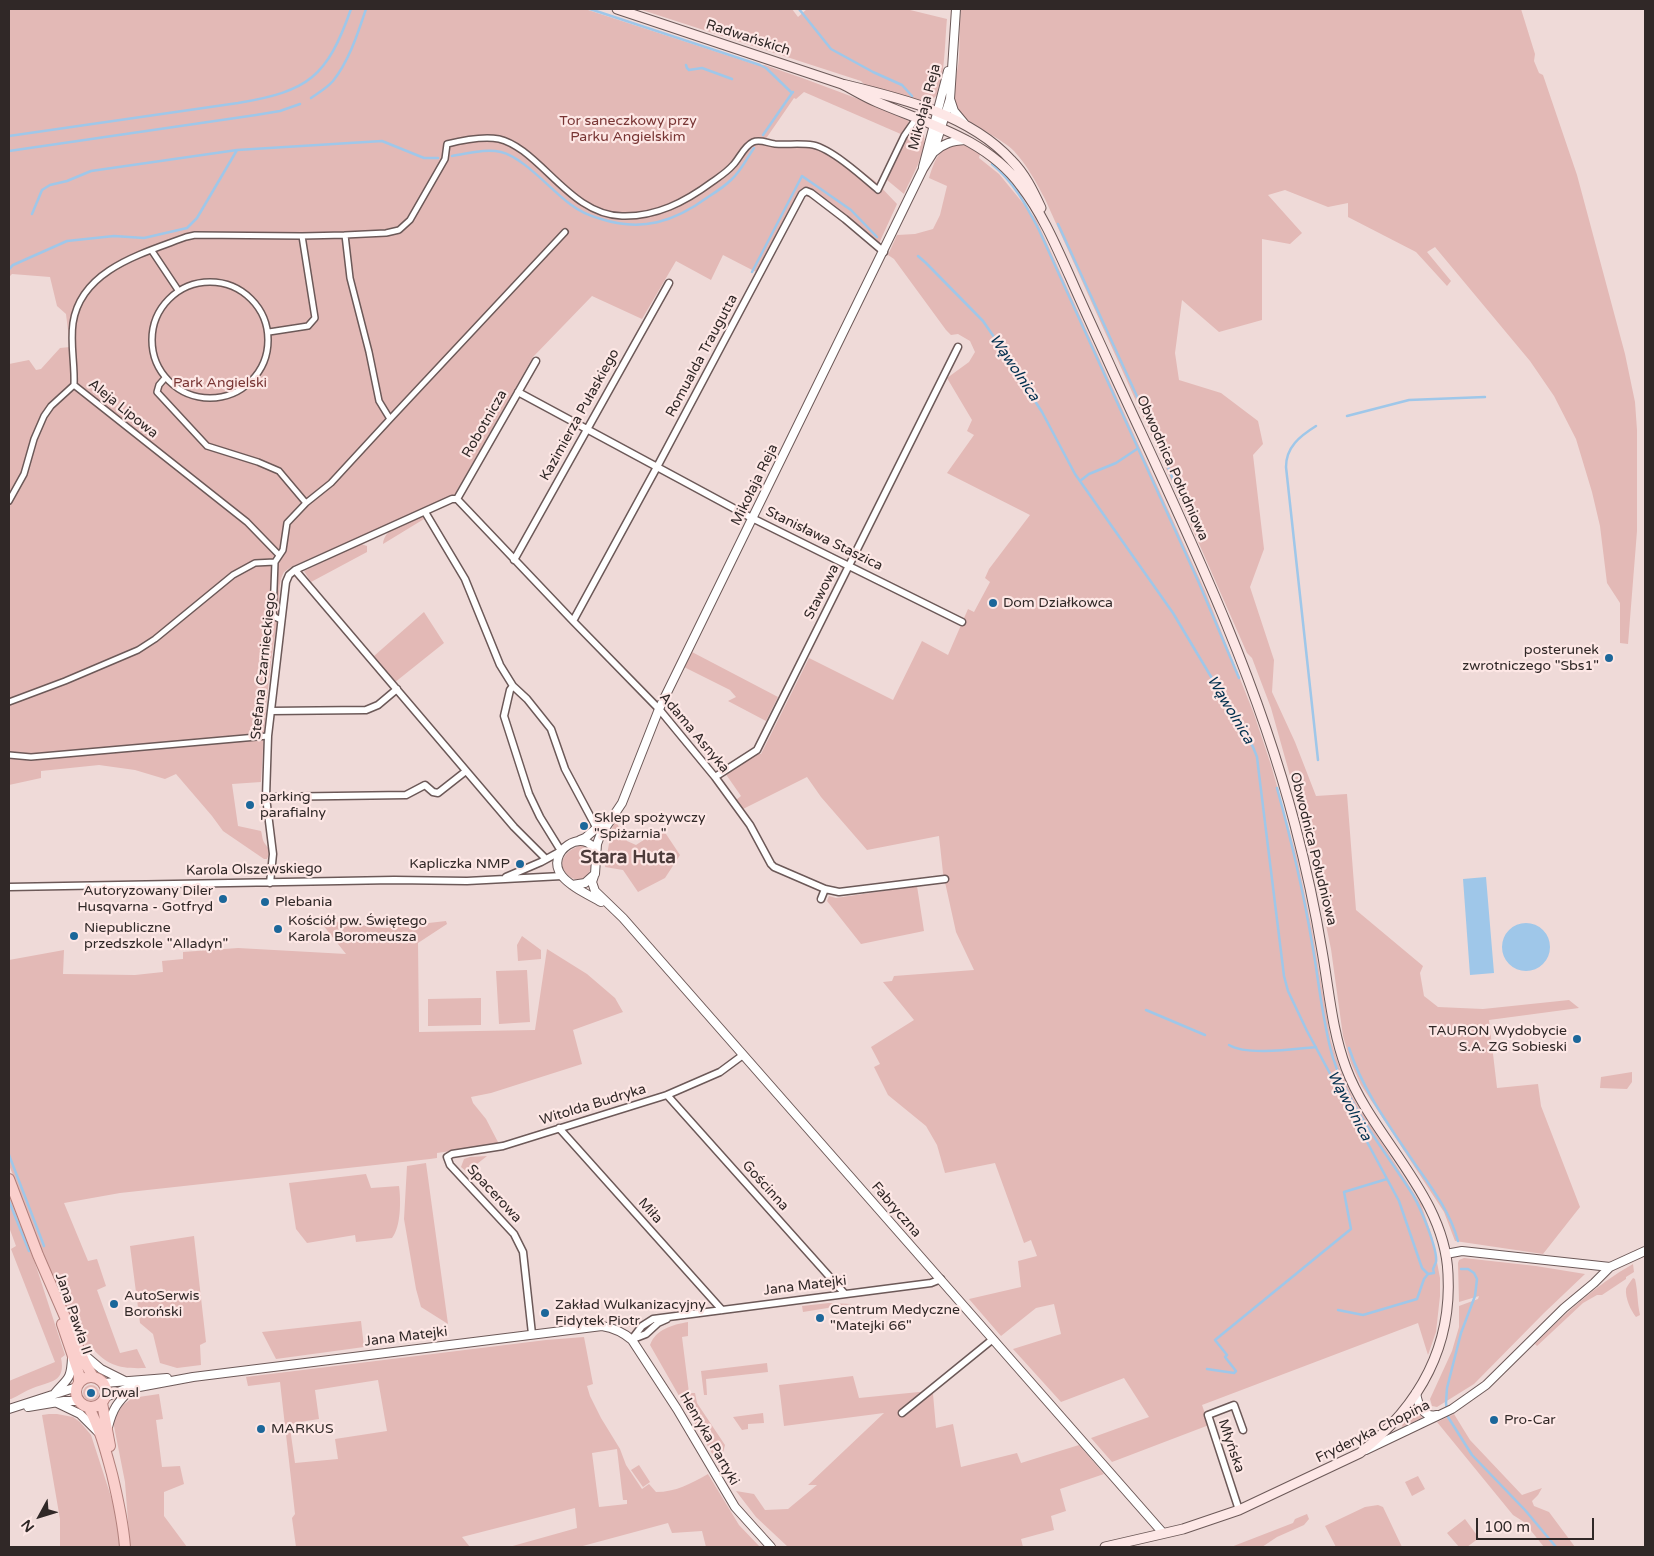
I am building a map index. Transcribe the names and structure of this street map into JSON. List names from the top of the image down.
{
  "streets": {
    "main road": [
      "Radwańskich",
      "Obwodnica Południowa",
      "Jana Pawła II",
      "Fryderyka Chopina"
    ],
    "street": [
      "Mikołaja Reja",
      "Romualda Traugutta",
      "Aleja Lipowa",
      "Kazimierza Pułaskiego",
      "Robotnicza",
      "Stanisława Staszica",
      "Stawowa",
      "Stefana Czarnieckiego",
      "Adama Asnyka",
      "Karola Olszewskiego",
      "Witolda Budryka",
      "Gościnna",
      "Spacerowa",
      "Fabryczna",
      "Miła",
      "Jana Matejki",
      "Henryka Partyki",
      "Młyńska"
    ]
  },
  "crossings": [
    ["Radwańskich", "Mikołaja Reja"],
    ["Radwańskich", "Obwodnica Południowa"],
    ["Mikołaja Reja", "Romualda Traugutta"],
    ["Mikołaja Reja", "Stanisława Staszica"],
    ["Mikołaja Reja", "Adama Asnyka"],
    ["Romualda Traugutta", "Stanisława Staszica"],
    ["Romualda Traugutta", "Adama Asnyka"],
    ["Kazimierza Pułaskiego", "Stanisława Staszica"],
    ["Kazimierza Pułaskiego", "Adama Asnyka"],
    ["Robotnicza", "Stanisława Staszica"],
    ["Robotnicza", "Adama Asnyka"],
    ["Obwodnica Południowa", "Fryderyka Chopina"],
    ["Stanisława Staszica", "Stawowa"],
    ["Stawowa", "Adama Asnyka"],
    ["Stefana Czarnieckiego", "Karola Olszewskiego"],
    ["Karola Olszewskiego", "Fabryczna"],
    ["Witolda Budryka", "Gościnna"],
    ["Witolda Budryka", "Spacerowa"],
    ["Witolda Budryka", "Fabryczna"],
    ["Witolda Budryka", "Miła"],
    ["Gościnna", "Jana Matejki"],
    ["Spacerowa", "Jana Matejki"],
    ["Fabryczna", "Jana Matejki"],
    ["Fabryczna", "Fryderyka Chopina"],
    ["Miła", "Jana Matejki"],
    ["Jana Matejki", "Jana Pawła II"],
    ["Jana Matejki", "Henryka Partyki"],
    ["Fryderyka Chopina", "Młyńska"]
  ],
  "districts": ["Stara Huta"],
  "water": ["Wąwolnica"],
  "parks": ["Tor saneczkowy przy Parku Angielskim", "Park Angielski"],
  "places": [
    "Dom Działkowca",
    "posterunek zwrotniczego \"Sbs1\"",
    "parking parafialny",
    "Sklep spożywczy \"Spiżarnia\"",
    "Kapliczka NMP",
    "Autoryzowany Diler Husqvarna - Gotfryd",
    "Plebania",
    "Kościół pw. Świętego Karola Boromeusza",
    "Niepubliczne przedszkole \"Alladyn\"",
    "TAURON Wydobycie S.A. ZG Sobieski",
    "AutoSerwis Boroński",
    "Zakład Wulkanizacyjny Fidytek Piotr",
    "Centrum Medyczne \"Matejki 66\"",
    "Drwal",
    "Pro-Car",
    "MARKUS"
  ],
  "scale_bar": "100 m",
  "north": "bottom left"
}
